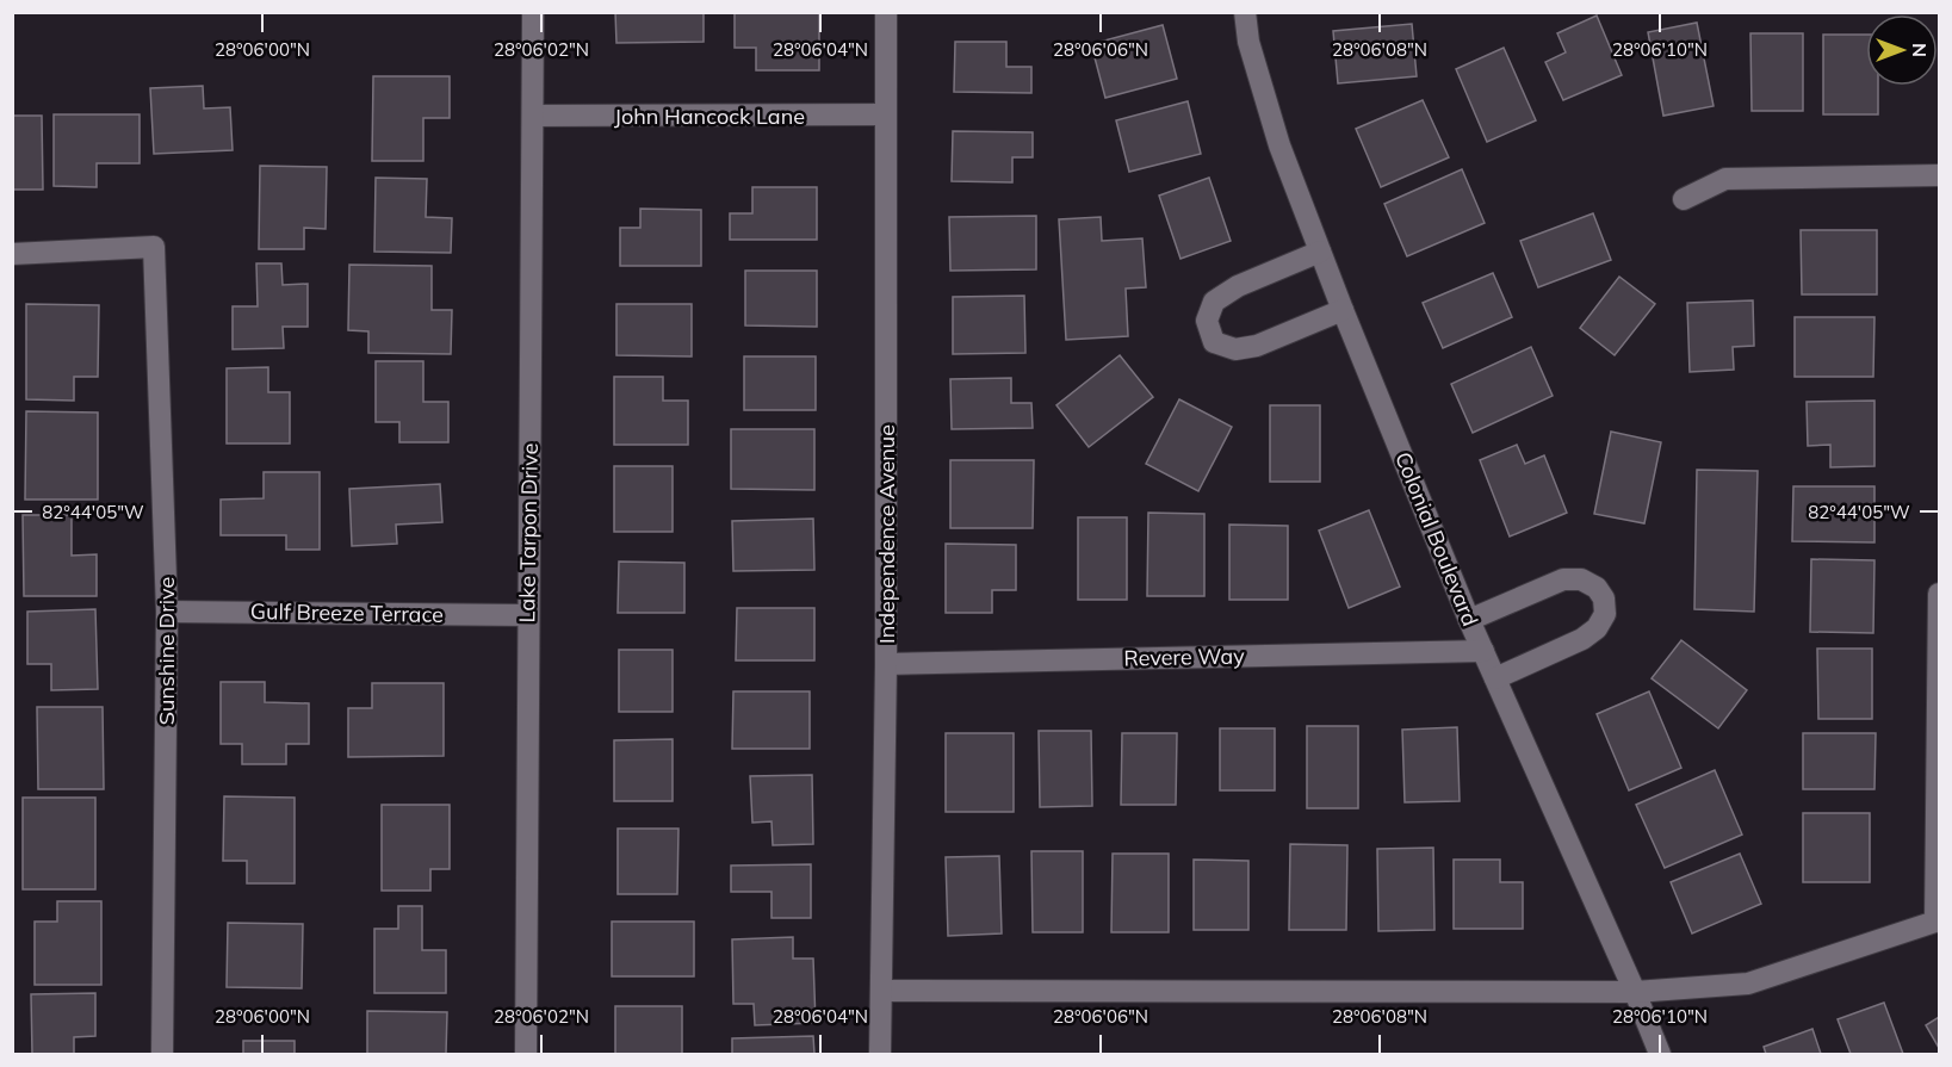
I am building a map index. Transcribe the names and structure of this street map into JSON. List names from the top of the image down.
{
  "streets": {
    "street": [
      "John Hancock Lane",
      "Lake Tarpon Drive",
      "Independence Avenue",
      "Colonial Boulevard",
      "Gulf Breeze Terrace",
      "Sunshine Drive",
      "Revere Way"
    ]
  },
  "crossings": [
    ["John Hancock Lane", "Lake Tarpon Drive"],
    ["John Hancock Lane", "Independence Avenue"],
    ["Lake Tarpon Drive", "Gulf Breeze Terrace"],
    ["Independence Avenue", "Revere Way"],
    ["Colonial Boulevard", "Revere Way"],
    ["Gulf Breeze Terrace", "Sunshine Drive"]
  ],
  "north": "right",
  "coordinates": [
    "28°06'00\"N",
    "28°06'02\"N",
    "28°06'04\"N",
    "28°06'06\"N",
    "28°06'08\"N",
    "28°06'10\"N",
    "82°44'05\"W"
  ]
}
